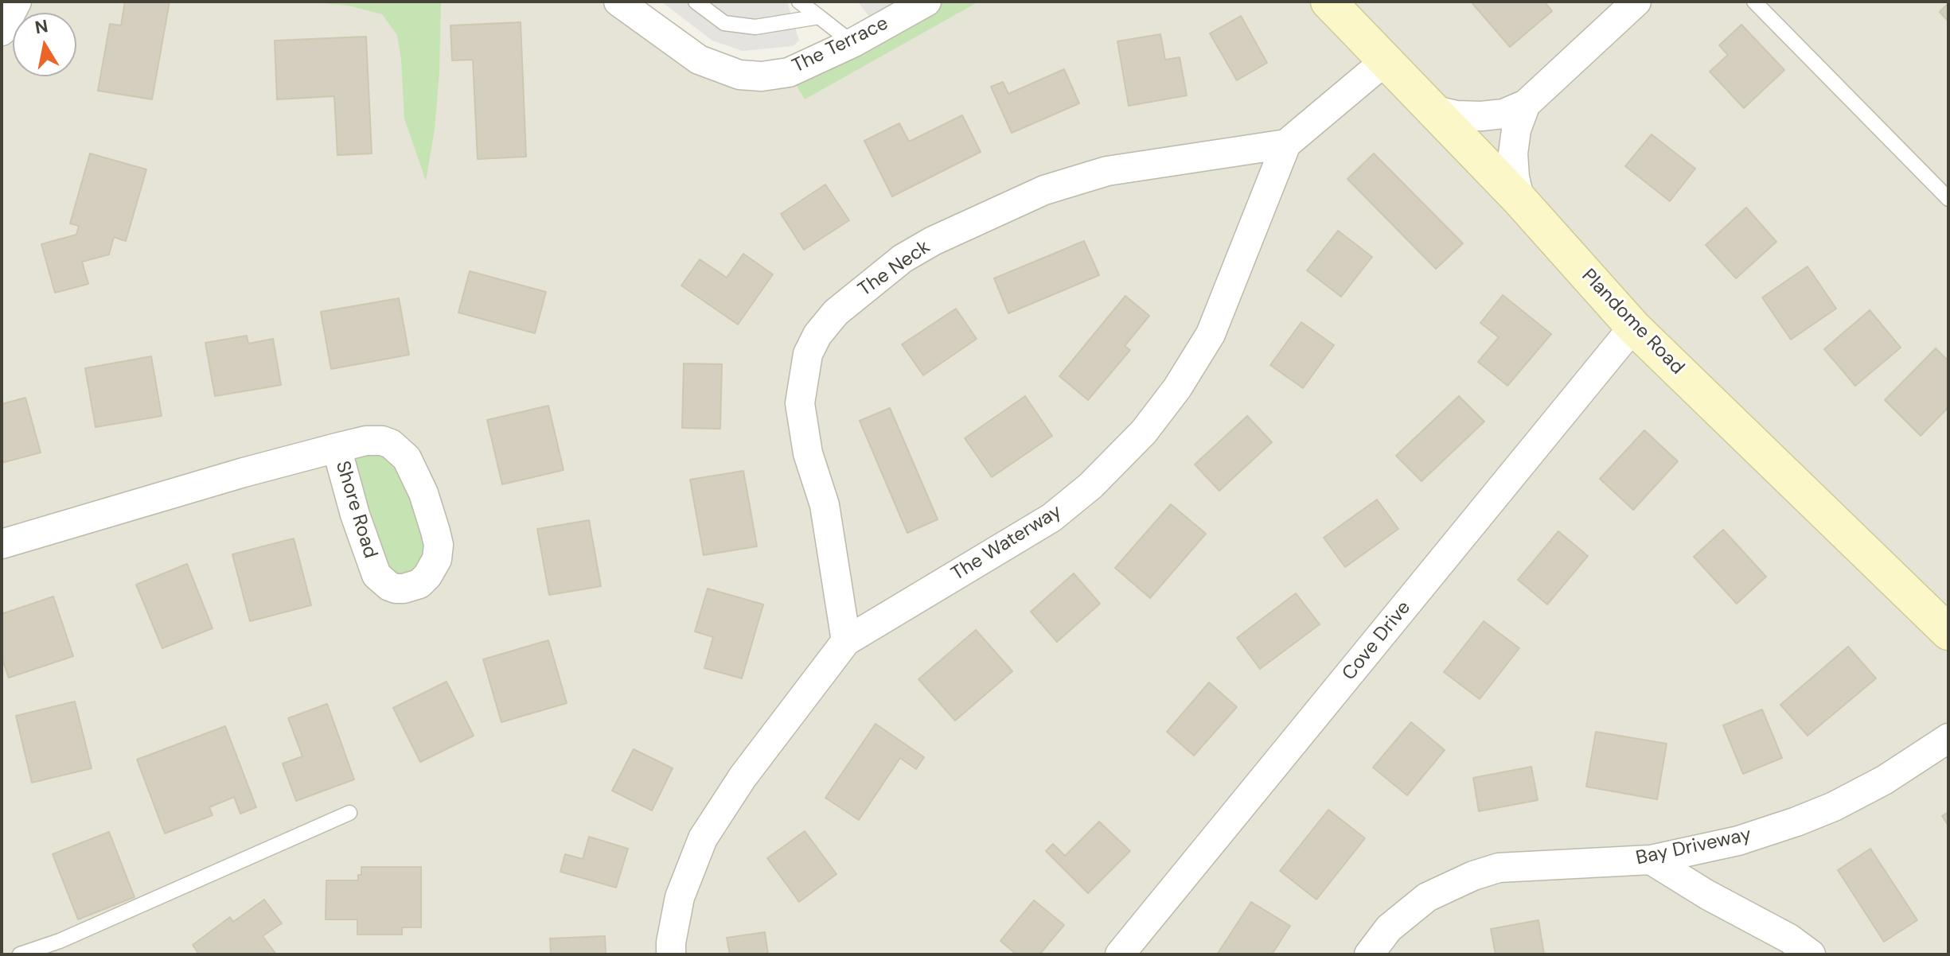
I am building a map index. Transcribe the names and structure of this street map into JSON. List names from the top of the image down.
{
  "streets": {
    "main road": ["Plandome Road"],
    "street": [
      "The Terrace",
      "The Neck",
      "Shore Road",
      "The Waterway",
      "Cove Drive",
      "Bay Driveway"
    ]
  },
  "crossings": [
    ["The Neck", "The Waterway"],
    ["Plandome Road", "The Waterway"],
    ["Plandome Road", "Cove Drive"]
  ],
  "north": "top"
}
